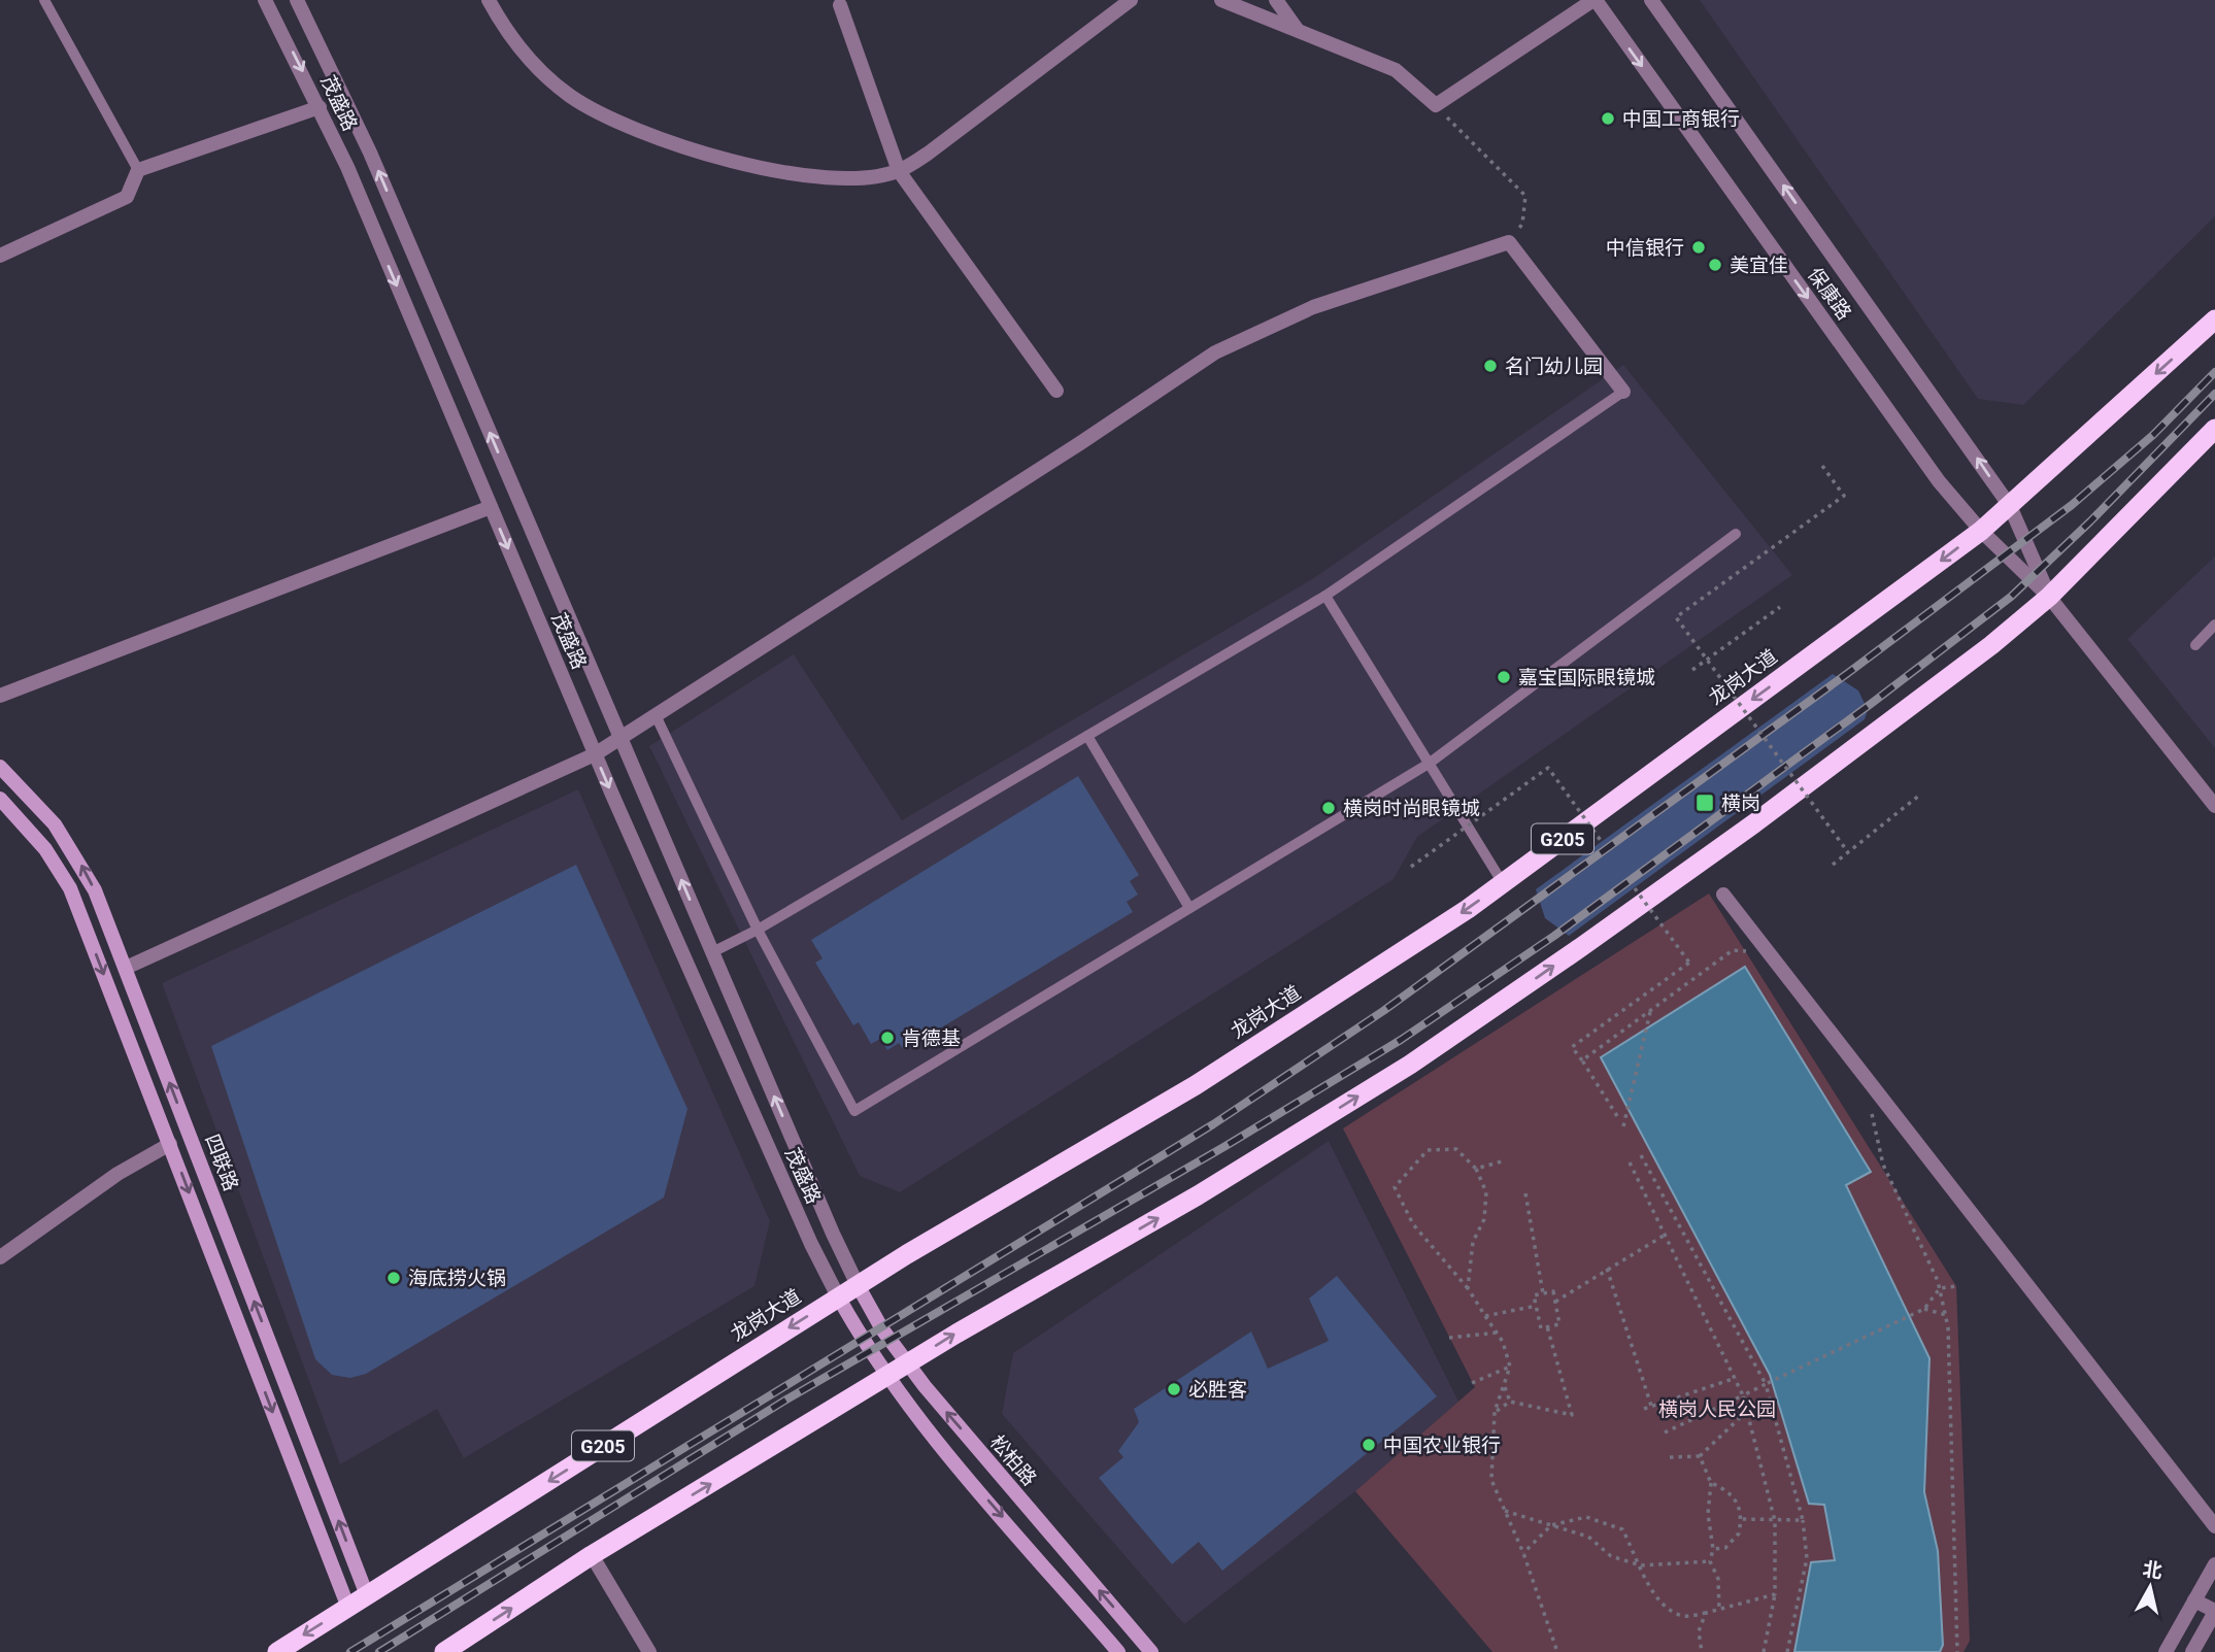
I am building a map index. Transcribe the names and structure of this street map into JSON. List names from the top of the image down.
{
  "streets": {
    "highway": ["龙岗大道", "G205"],
    "main road": ["四联路", "松柏路"],
    "street": ["茂盛路", "保康路"]
  },
  "crossings": [
    ["茂盛路", "龙岗大道"],
    ["茂盛路", "松柏路"],
    ["保康路", "龙岗大道"],
    ["龙岗大道", "四联路"],
    ["龙岗大道", "松柏路"]
  ],
  "parks": ["横岗人民公园"],
  "places": {
    "other": [
      "中国工商银行",
      "中信银行",
      "美宜佳",
      "名门幼儿园",
      "嘉宝国际眼镜城",
      "横岗时尚眼镜城",
      "肯德基",
      "海底捞火锅",
      "必胜客",
      "中国农业银行"
    ],
    "transit": ["横岗"]
  },
  "north": "top"
}
